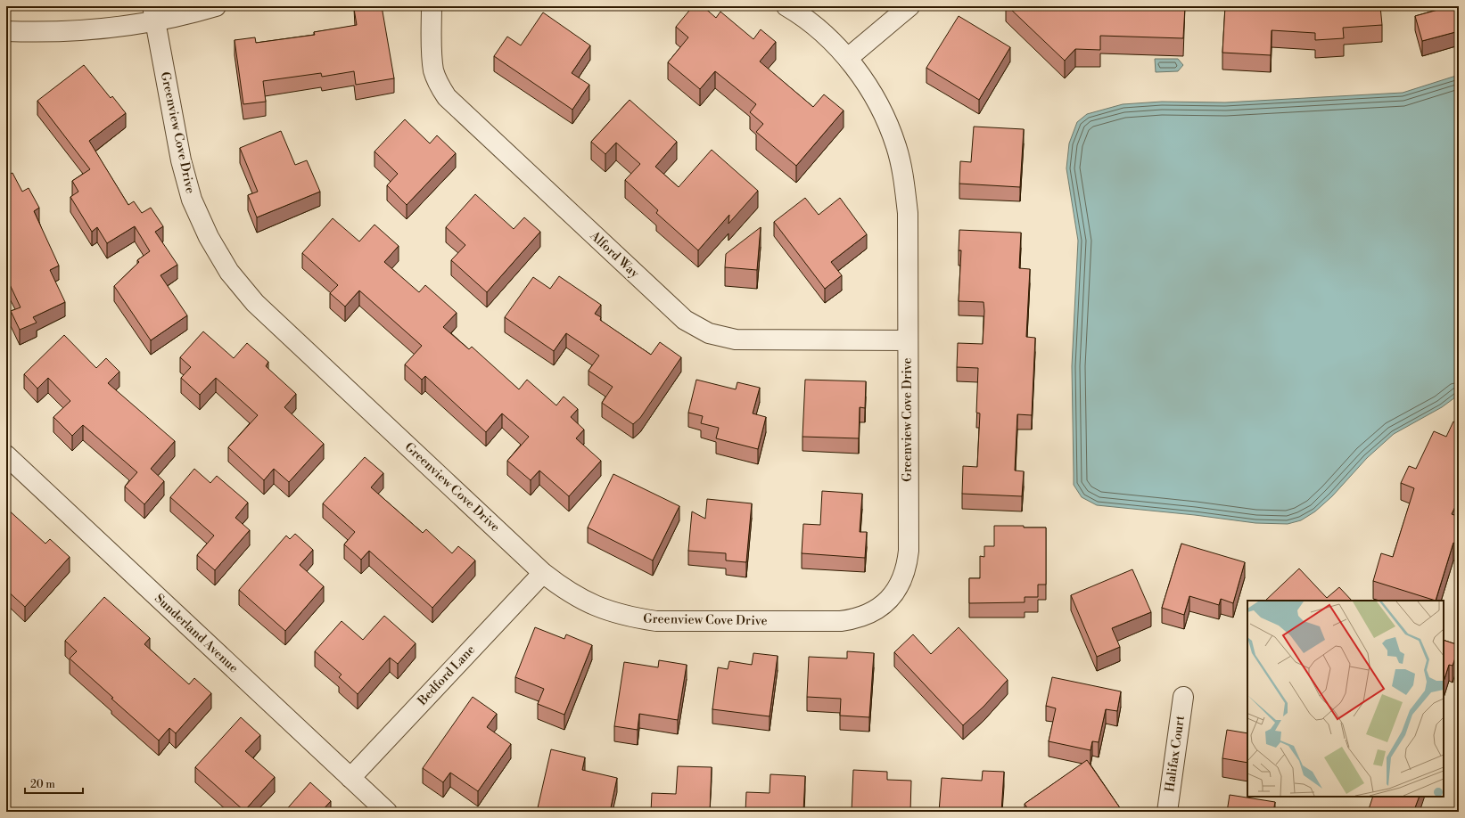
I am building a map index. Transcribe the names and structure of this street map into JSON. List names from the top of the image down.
{
  "streets": {
    "street": [
      "Greenview Cove Drive",
      "Alford Way",
      "Sunderland Avenue",
      "Bedford Lane",
      "Halifax Court"
    ]
  },
  "crossings": [
    ["Greenview Cove Drive", "Alford Way"],
    ["Greenview Cove Drive", "Bedford Lane"],
    ["Sunderland Avenue", "Bedford Lane"]
  ],
  "scale_bar": "20 m"
}
